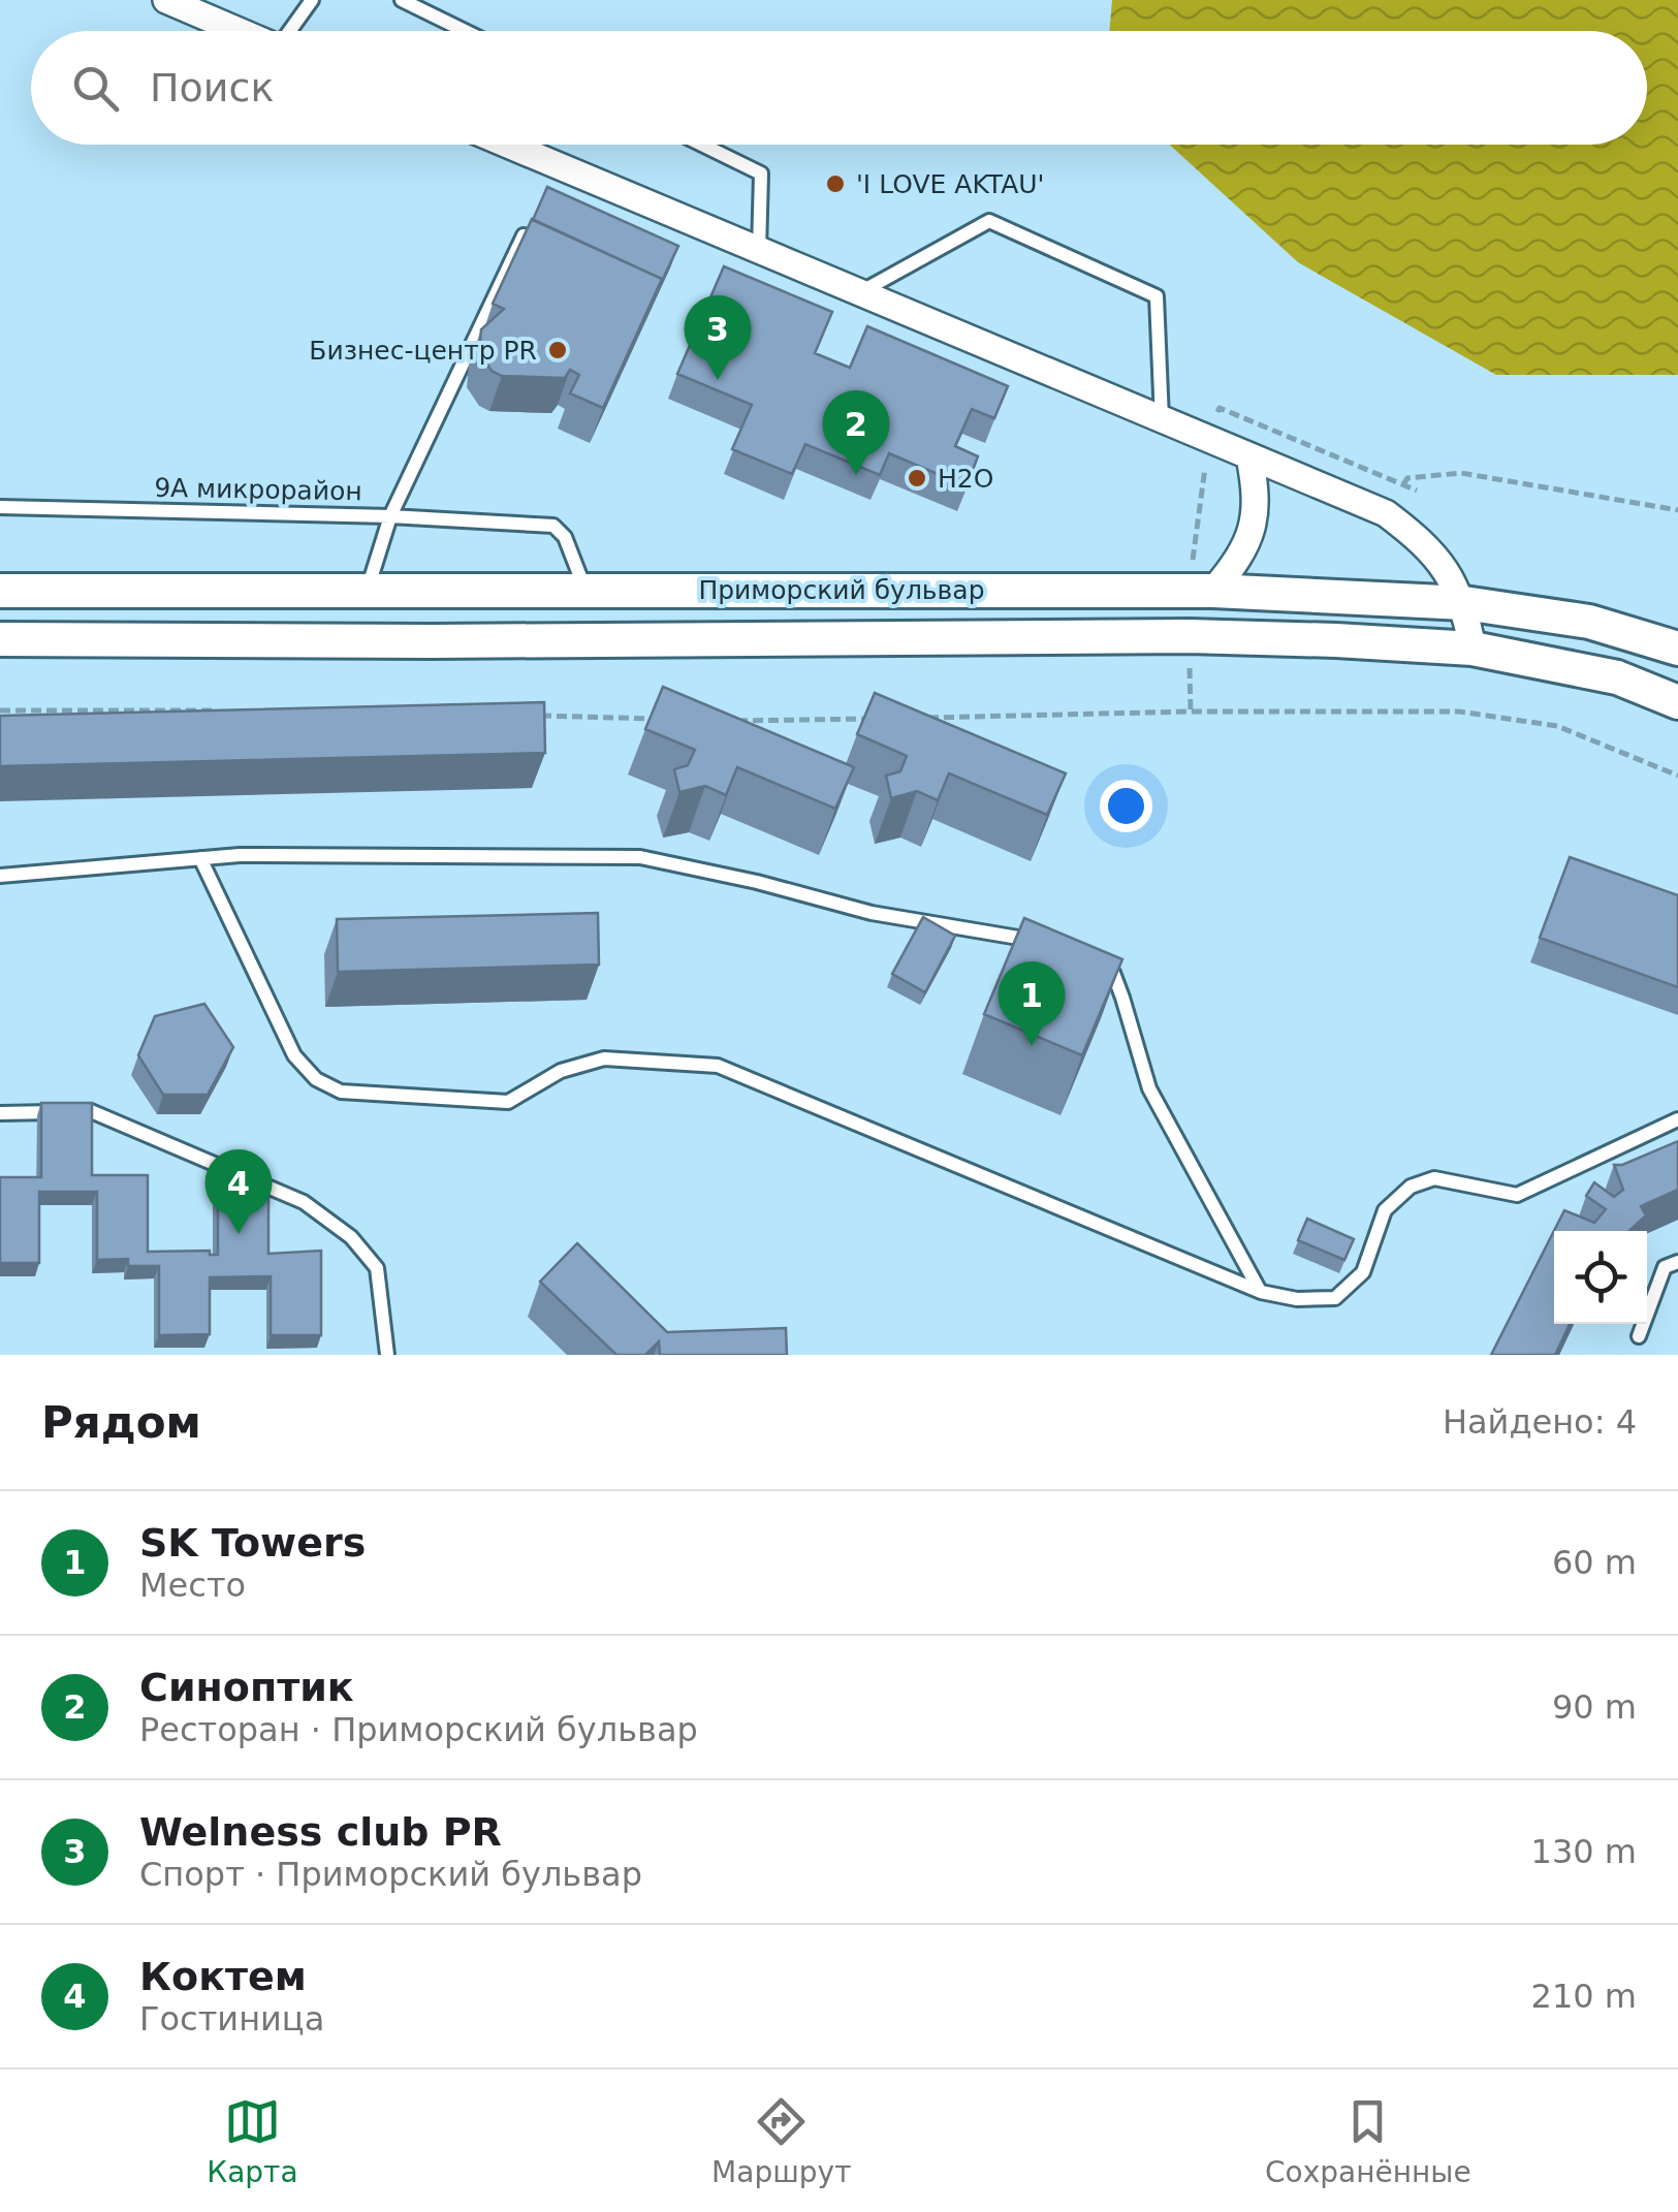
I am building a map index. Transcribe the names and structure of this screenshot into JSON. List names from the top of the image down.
{
  "streets": {
    "street": ["Приморский бульвар"],
    "lane": ["9А микрорайон"]
  },
  "places": ["'I LOVE AKTAU'", "Бизнес-центр PR", "H2O"],
  "page": {
    "search": "Поиск",
    "pins": [
      "3",
      "2",
      "1",
      "4"
    ],
    "heading": ["Рядом", "Найдено: 4"],
    "list": [
      {
        "mark": "1",
        "name": "SK Towers",
        "note": "Место",
        "value": "60 m"
      },
      {
        "mark": "2",
        "name": "Синоптик",
        "note": "Ресторан · Приморский бульвар",
        "value": "90 m"
      },
      {
        "mark": "3",
        "name": "Welness club PR",
        "note": "Спорт · Приморский бульвар",
        "value": "130 m"
      },
      {
        "mark": "4",
        "name": "Коктем",
        "note": "Гостиница",
        "value": "210 m"
      }
    ],
    "nav": ["Карта", "Маршрут", "Сохранённые"]
  }
}
